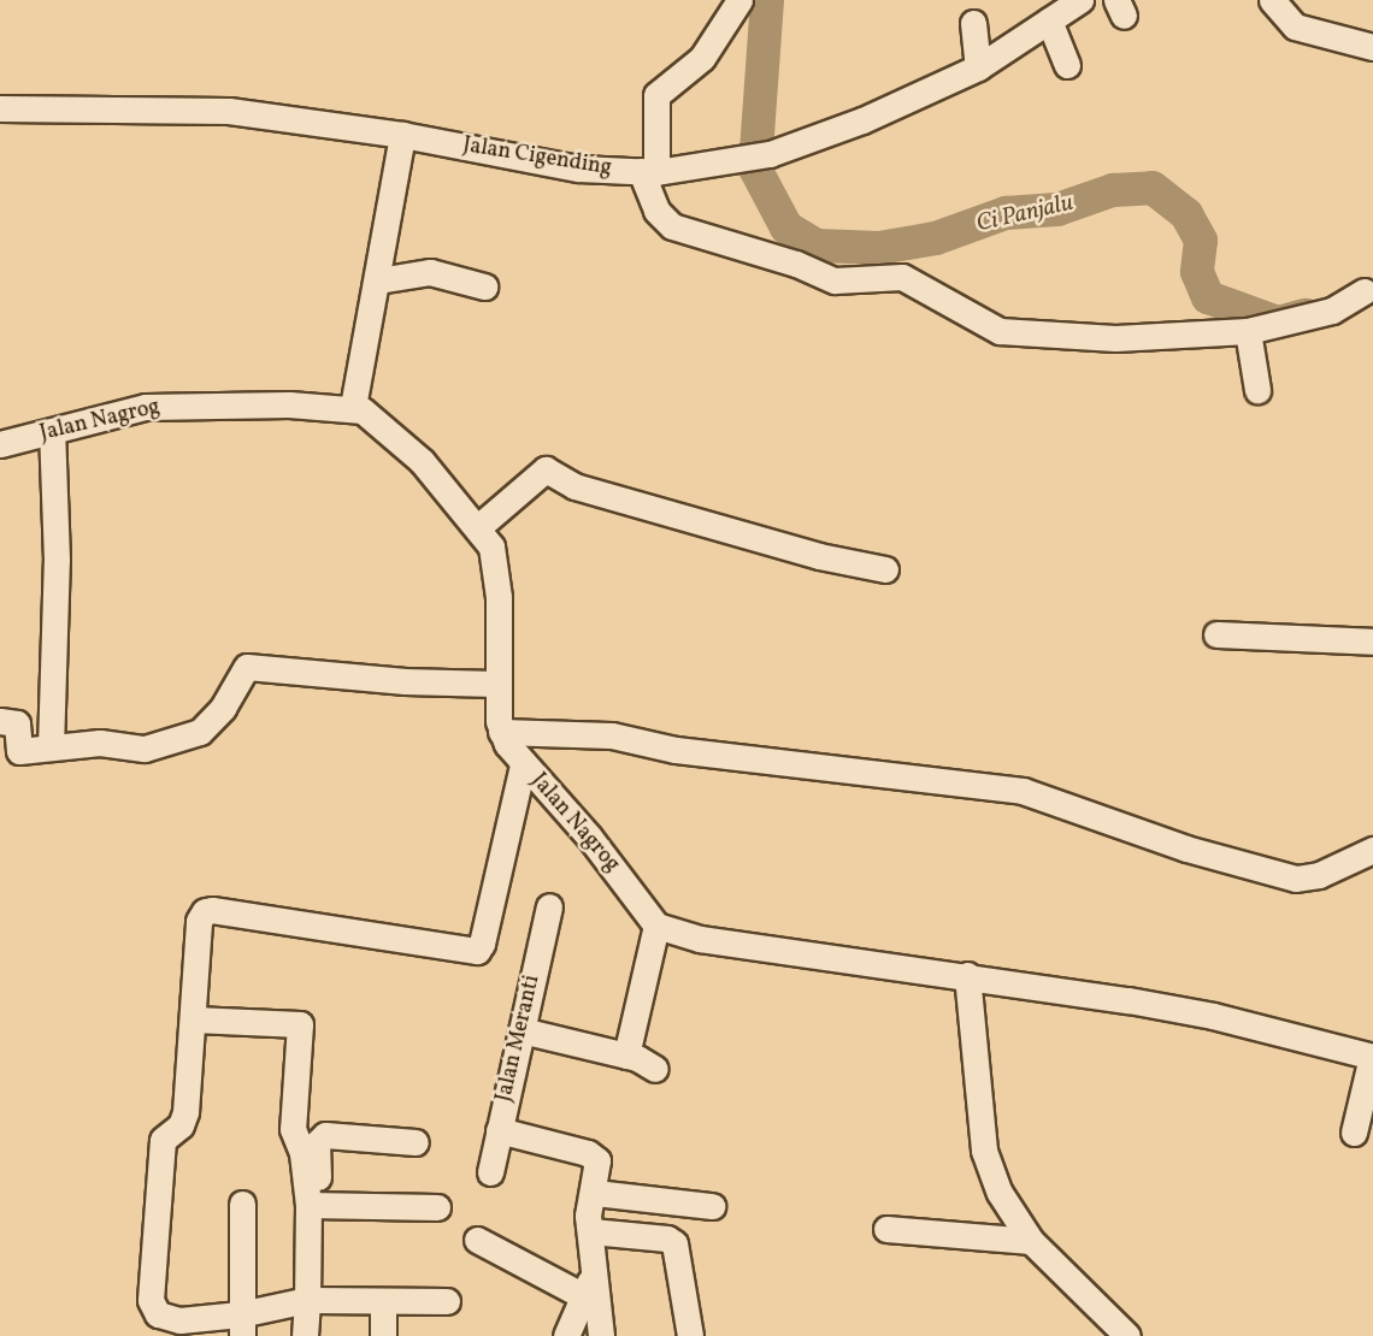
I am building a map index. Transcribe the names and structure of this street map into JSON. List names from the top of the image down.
{
  "streets": {
    "street": ["Jalan Cigending", "Jalan Nagrog", "Jalan Meranti"]
  },
  "water": ["Ci Panjalu"]
}
